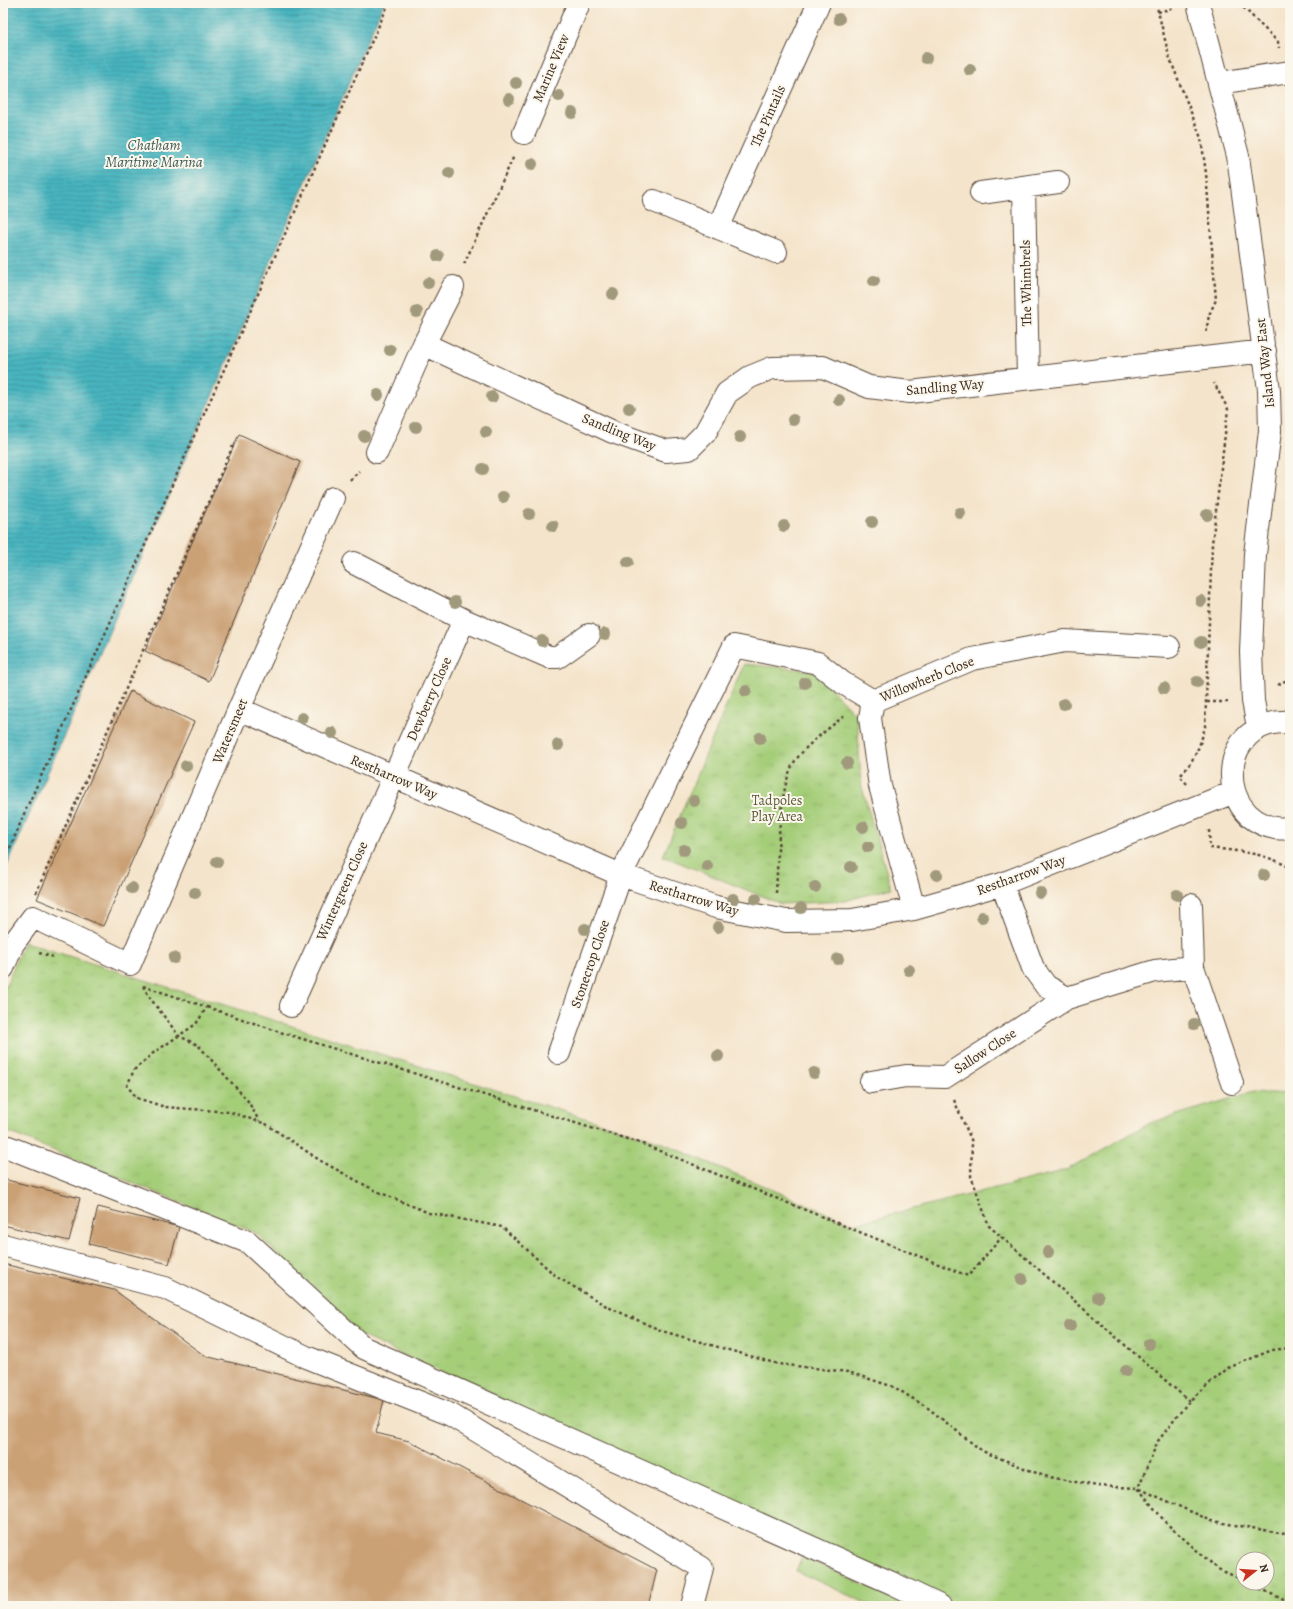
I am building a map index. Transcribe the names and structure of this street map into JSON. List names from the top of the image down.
{
  "streets": {
    "street": [
      "Marine View",
      "The Pintails",
      "The Whimbrels",
      "Island Way East",
      "Sandling Way",
      "Willowherb Close",
      "Dewberry Close",
      "Watersmeet",
      "Restharrow Way",
      "Wintergreen Close",
      "Stonecrop Close",
      "Sallow Close"
    ]
  },
  "crossings": [
    ["The Whimbrels", "Sandling Way"],
    ["Island Way East", "Sandling Way"],
    ["Willowherb Close", "Restharrow Way"],
    ["Willowherb Close", "Stonecrop Close"],
    ["Dewberry Close", "Restharrow Way"],
    ["Dewberry Close", "Wintergreen Close"],
    ["Watersmeet", "Restharrow Way"],
    ["Restharrow Way", "Wintergreen Close"],
    ["Restharrow Way", "Stonecrop Close"]
  ],
  "water": ["Chatham Maritime Marina"],
  "parks": ["Tadpoles Play Area"],
  "north": "right"
}
